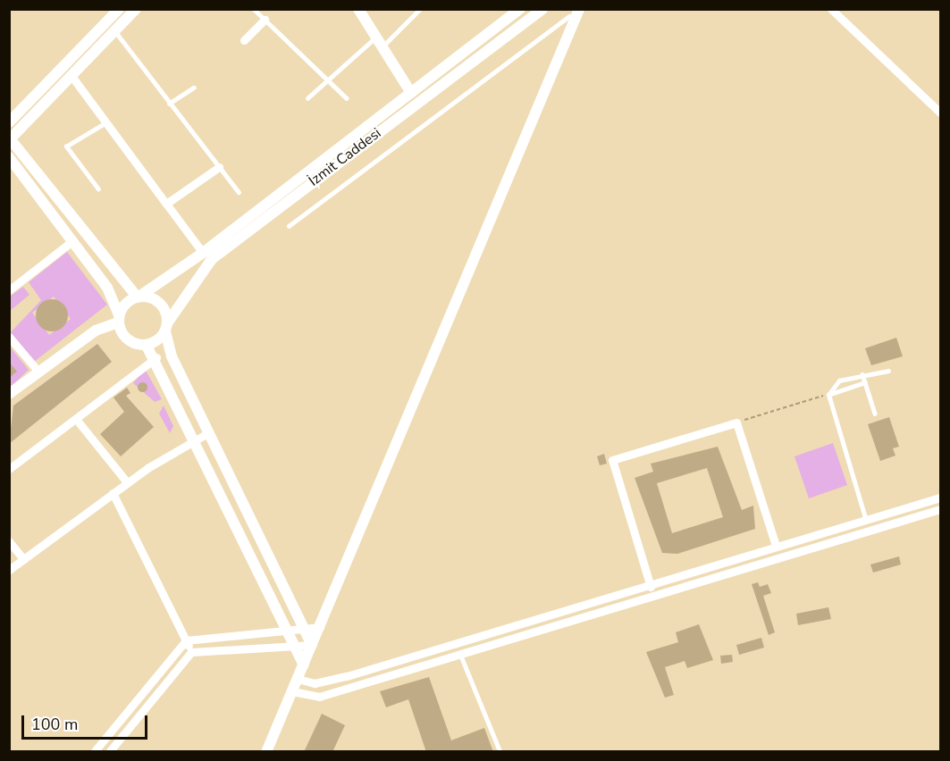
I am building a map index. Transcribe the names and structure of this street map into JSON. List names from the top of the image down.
{
  "streets": {
    "street": ["İzmit Caddesi"]
  },
  "scale_bar": "100 m"
}
